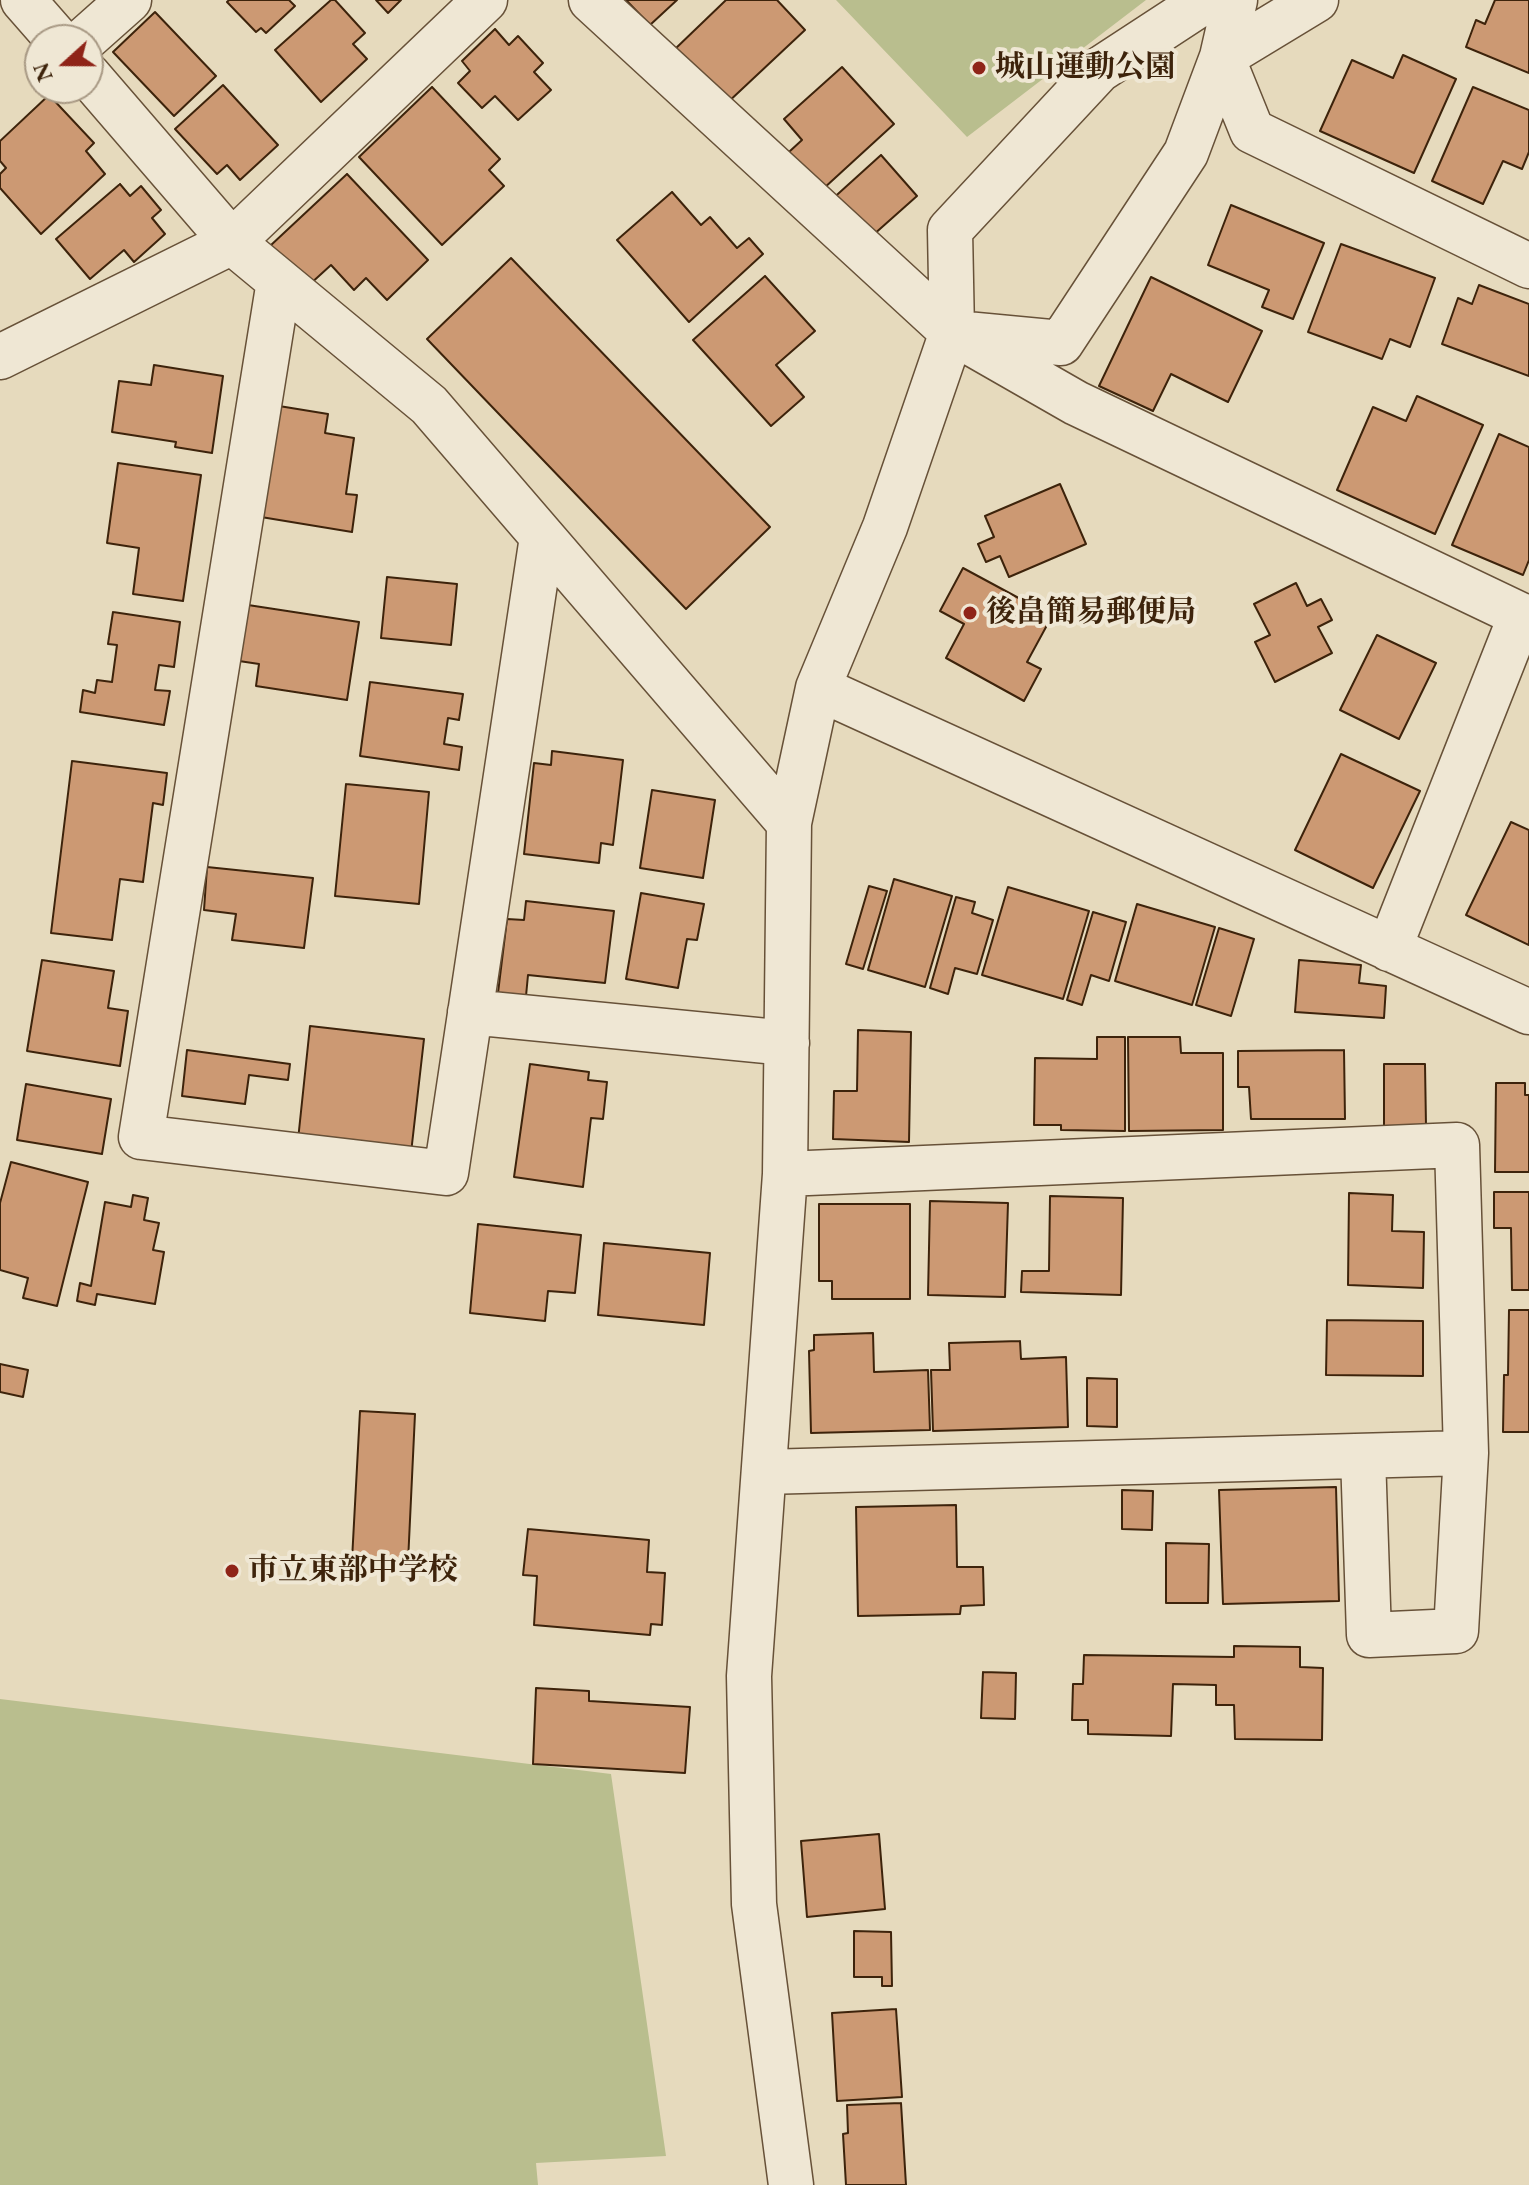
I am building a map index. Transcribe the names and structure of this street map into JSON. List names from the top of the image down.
{
  "places": ["城山運動公園", "後畠簡易郵便局", "市立東部中学校"],
  "north": "left"
}
